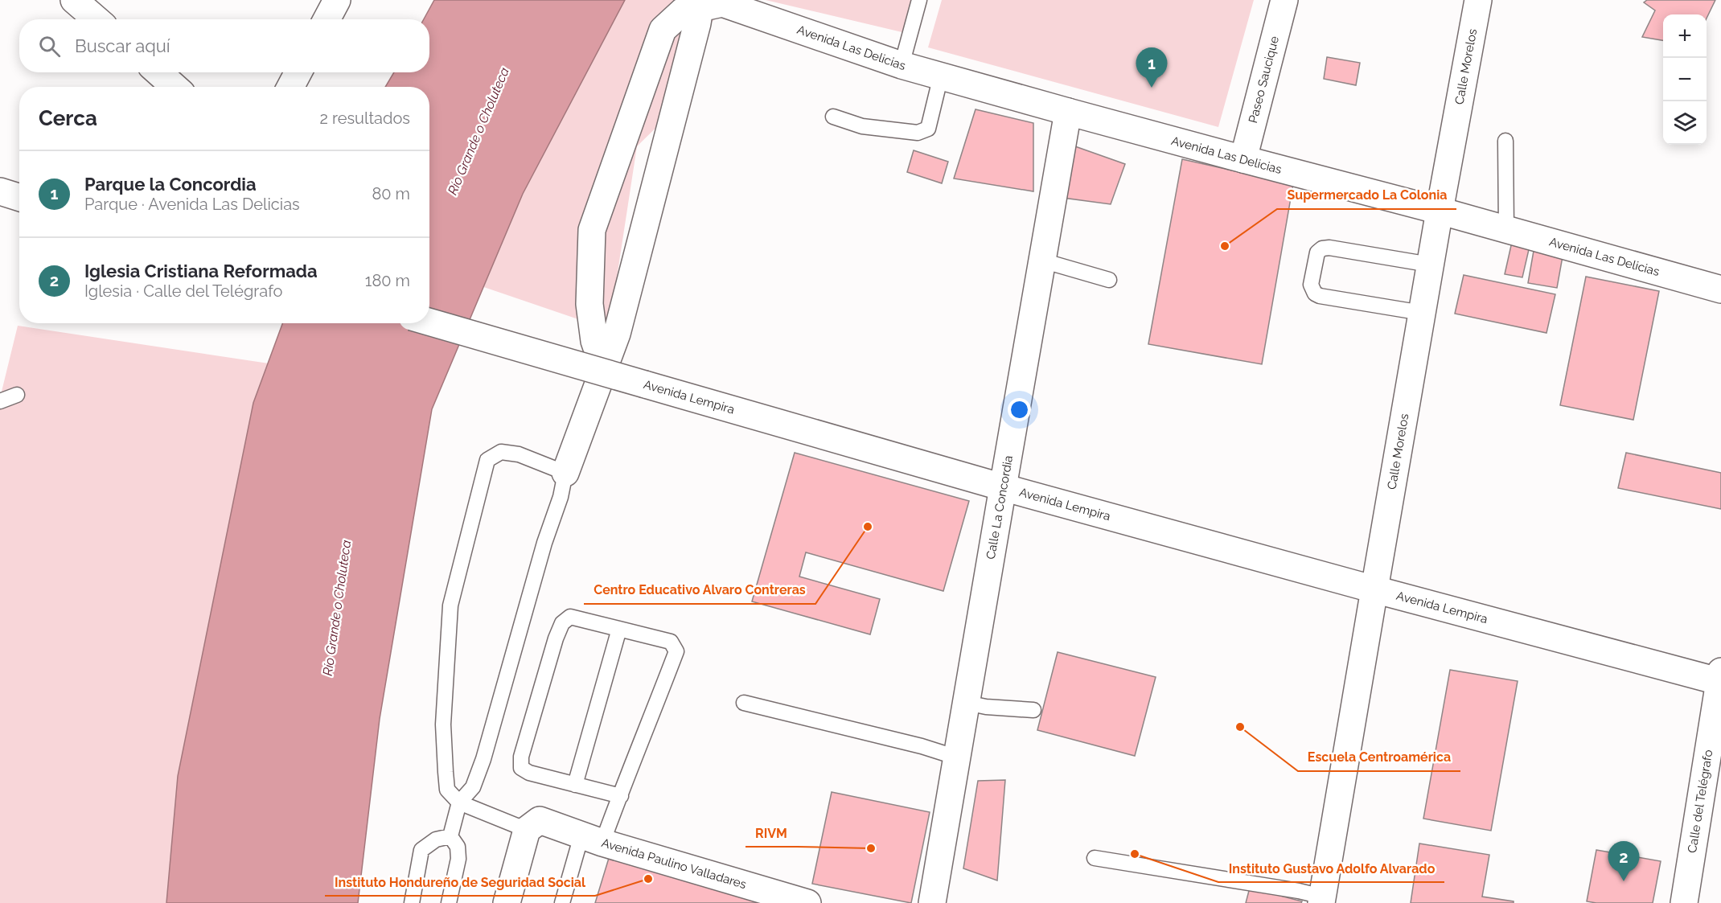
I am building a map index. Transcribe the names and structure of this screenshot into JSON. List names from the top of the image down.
{
  "streets": {
    "street": [
      "Avenida Las Delicias",
      "Calle Morelos",
      "Paseo Saucique",
      "Avenida Lempira",
      "Calle La Concordia",
      "Calle del Telégrafo",
      "Avenida Paulino Valladares"
    ]
  },
  "crossings": [
    ["Avenida Las Delicias", "Calle Morelos"],
    ["Avenida Las Delicias", "Paseo Saucique"],
    ["Avenida Las Delicias", "Calle La Concordia"],
    ["Calle Morelos", "Avenida Lempira"],
    ["Avenida Lempira", "Calle La Concordia"],
    ["Avenida Lempira", "Calle del Telégrafo"]
  ],
  "water": ["Río Grande o Choluteca"],
  "places": [
    "Supermercado La Colonia",
    "Centro Educativo Alvaro Contreras",
    "Escuela Centroamérica",
    "RIVM",
    "Instituto Gustavo Adolfo Alvarado",
    "Instituto Hondureño de Seguridad Social"
  ],
  "page": {
    "map_buttons": ["+", "−"],
    "search": "Buscar aquí",
    "pins": ["1", "2"],
    "heading": ["Cerca", "2 resultados"],
    "list": [
      {
        "mark": "1",
        "name": "Parque la Concordia",
        "note": "Parque · Avenida Las Delicias",
        "value": "80 m"
      },
      {
        "mark": "2",
        "name": "Iglesia Cristiana Reformada",
        "note": "Iglesia · Calle del Telégrafo",
        "value": "180 m"
      }
    ]
  }
}
